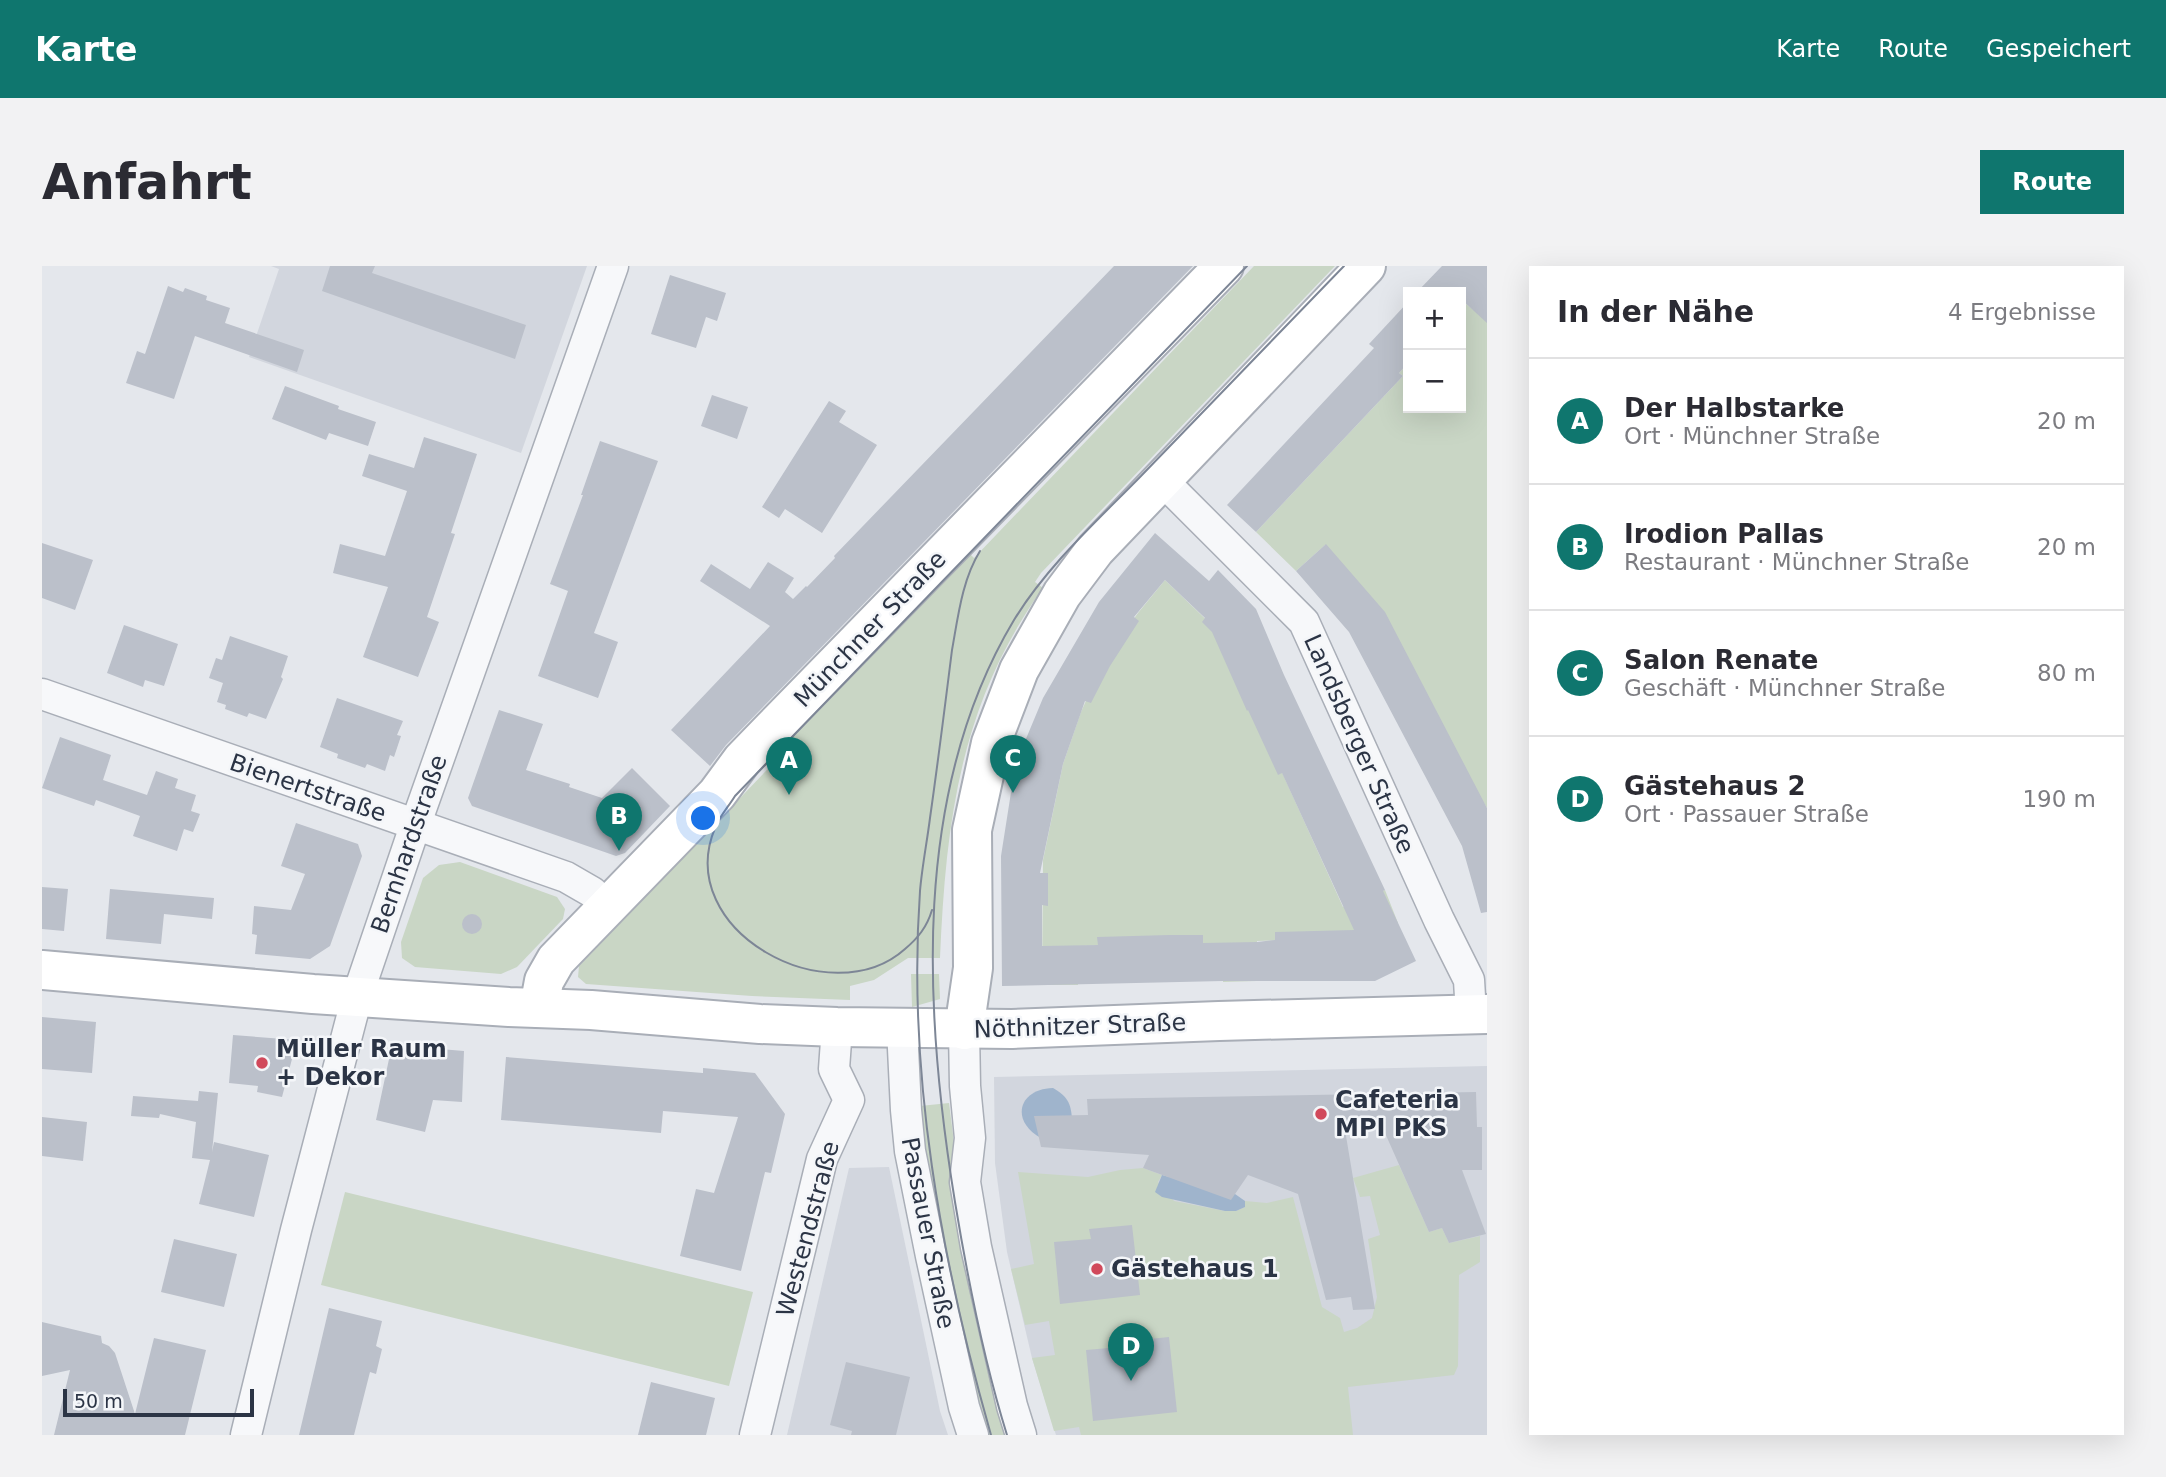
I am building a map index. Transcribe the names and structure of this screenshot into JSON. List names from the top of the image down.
{
  "streets": {
    "street": [
      "Münchner Straße",
      "Landsberger Straße",
      "Bienertstraße",
      "Bernhardstraße",
      "Nöthnitzer Straße",
      "Westendstraße",
      "Passauer Straße"
    ]
  },
  "crossings": [
    ["Münchner Straße", "Bienertstraße"],
    ["Münchner Straße", "Nöthnitzer Straße"],
    ["Landsberger Straße", "Nöthnitzer Straße"],
    ["Bienertstraße", "Bernhardstraße"],
    ["Bernhardstraße", "Nöthnitzer Straße"],
    ["Nöthnitzer Straße", "Westendstraße"],
    ["Nöthnitzer Straße", "Passauer Straße"]
  ],
  "places": ["Müller Raum + Dekor", "Cafeteria MPI PKS", "Gästehaus 1"],
  "scale_bar": "50 m",
  "page": {
    "header": "Karte",
    "nav": ["Karte", "Route", "Gespeichert"],
    "buttons": "Route",
    "title": "Anfahrt",
    "heading": ["In der Nähe", "4 Ergebnisse"],
    "map_buttons": ["+", "−"],
    "list": [
      {
        "mark": "A",
        "name": "Der Halbstarke",
        "note": "Ort · Münchner Straße",
        "value": "20 m"
      },
      {
        "mark": "B",
        "name": "Irodion Pallas",
        "note": "Restaurant · Münchner Straße",
        "value": "20 m"
      },
      {
        "mark": "C",
        "name": "Salon Renate",
        "note": "Geschäft · Münchner Straße",
        "value": "80 m"
      },
      {
        "mark": "D",
        "name": "Gästehaus 2",
        "note": "Ort · Passauer Straße",
        "value": "190 m"
      }
    ],
    "pins": [
      "C",
      "A",
      "B",
      "D"
    ],
    "scale": "50 m"
  }
}
